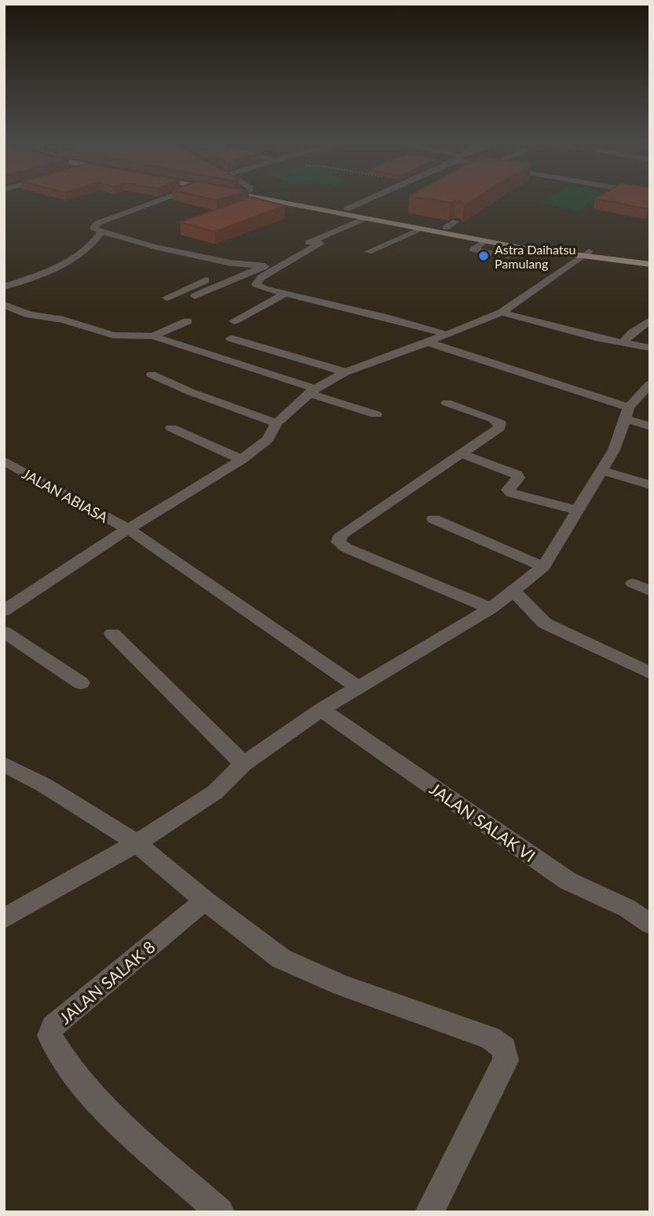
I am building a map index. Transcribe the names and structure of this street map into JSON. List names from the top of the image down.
{
  "streets": {
    "street": ["JALAN ABIASA", "JALAN SALAK VI", "JALAN SALAK 8"]
  },
  "places": ["Astra Daihatsu Pamulang"]
}
